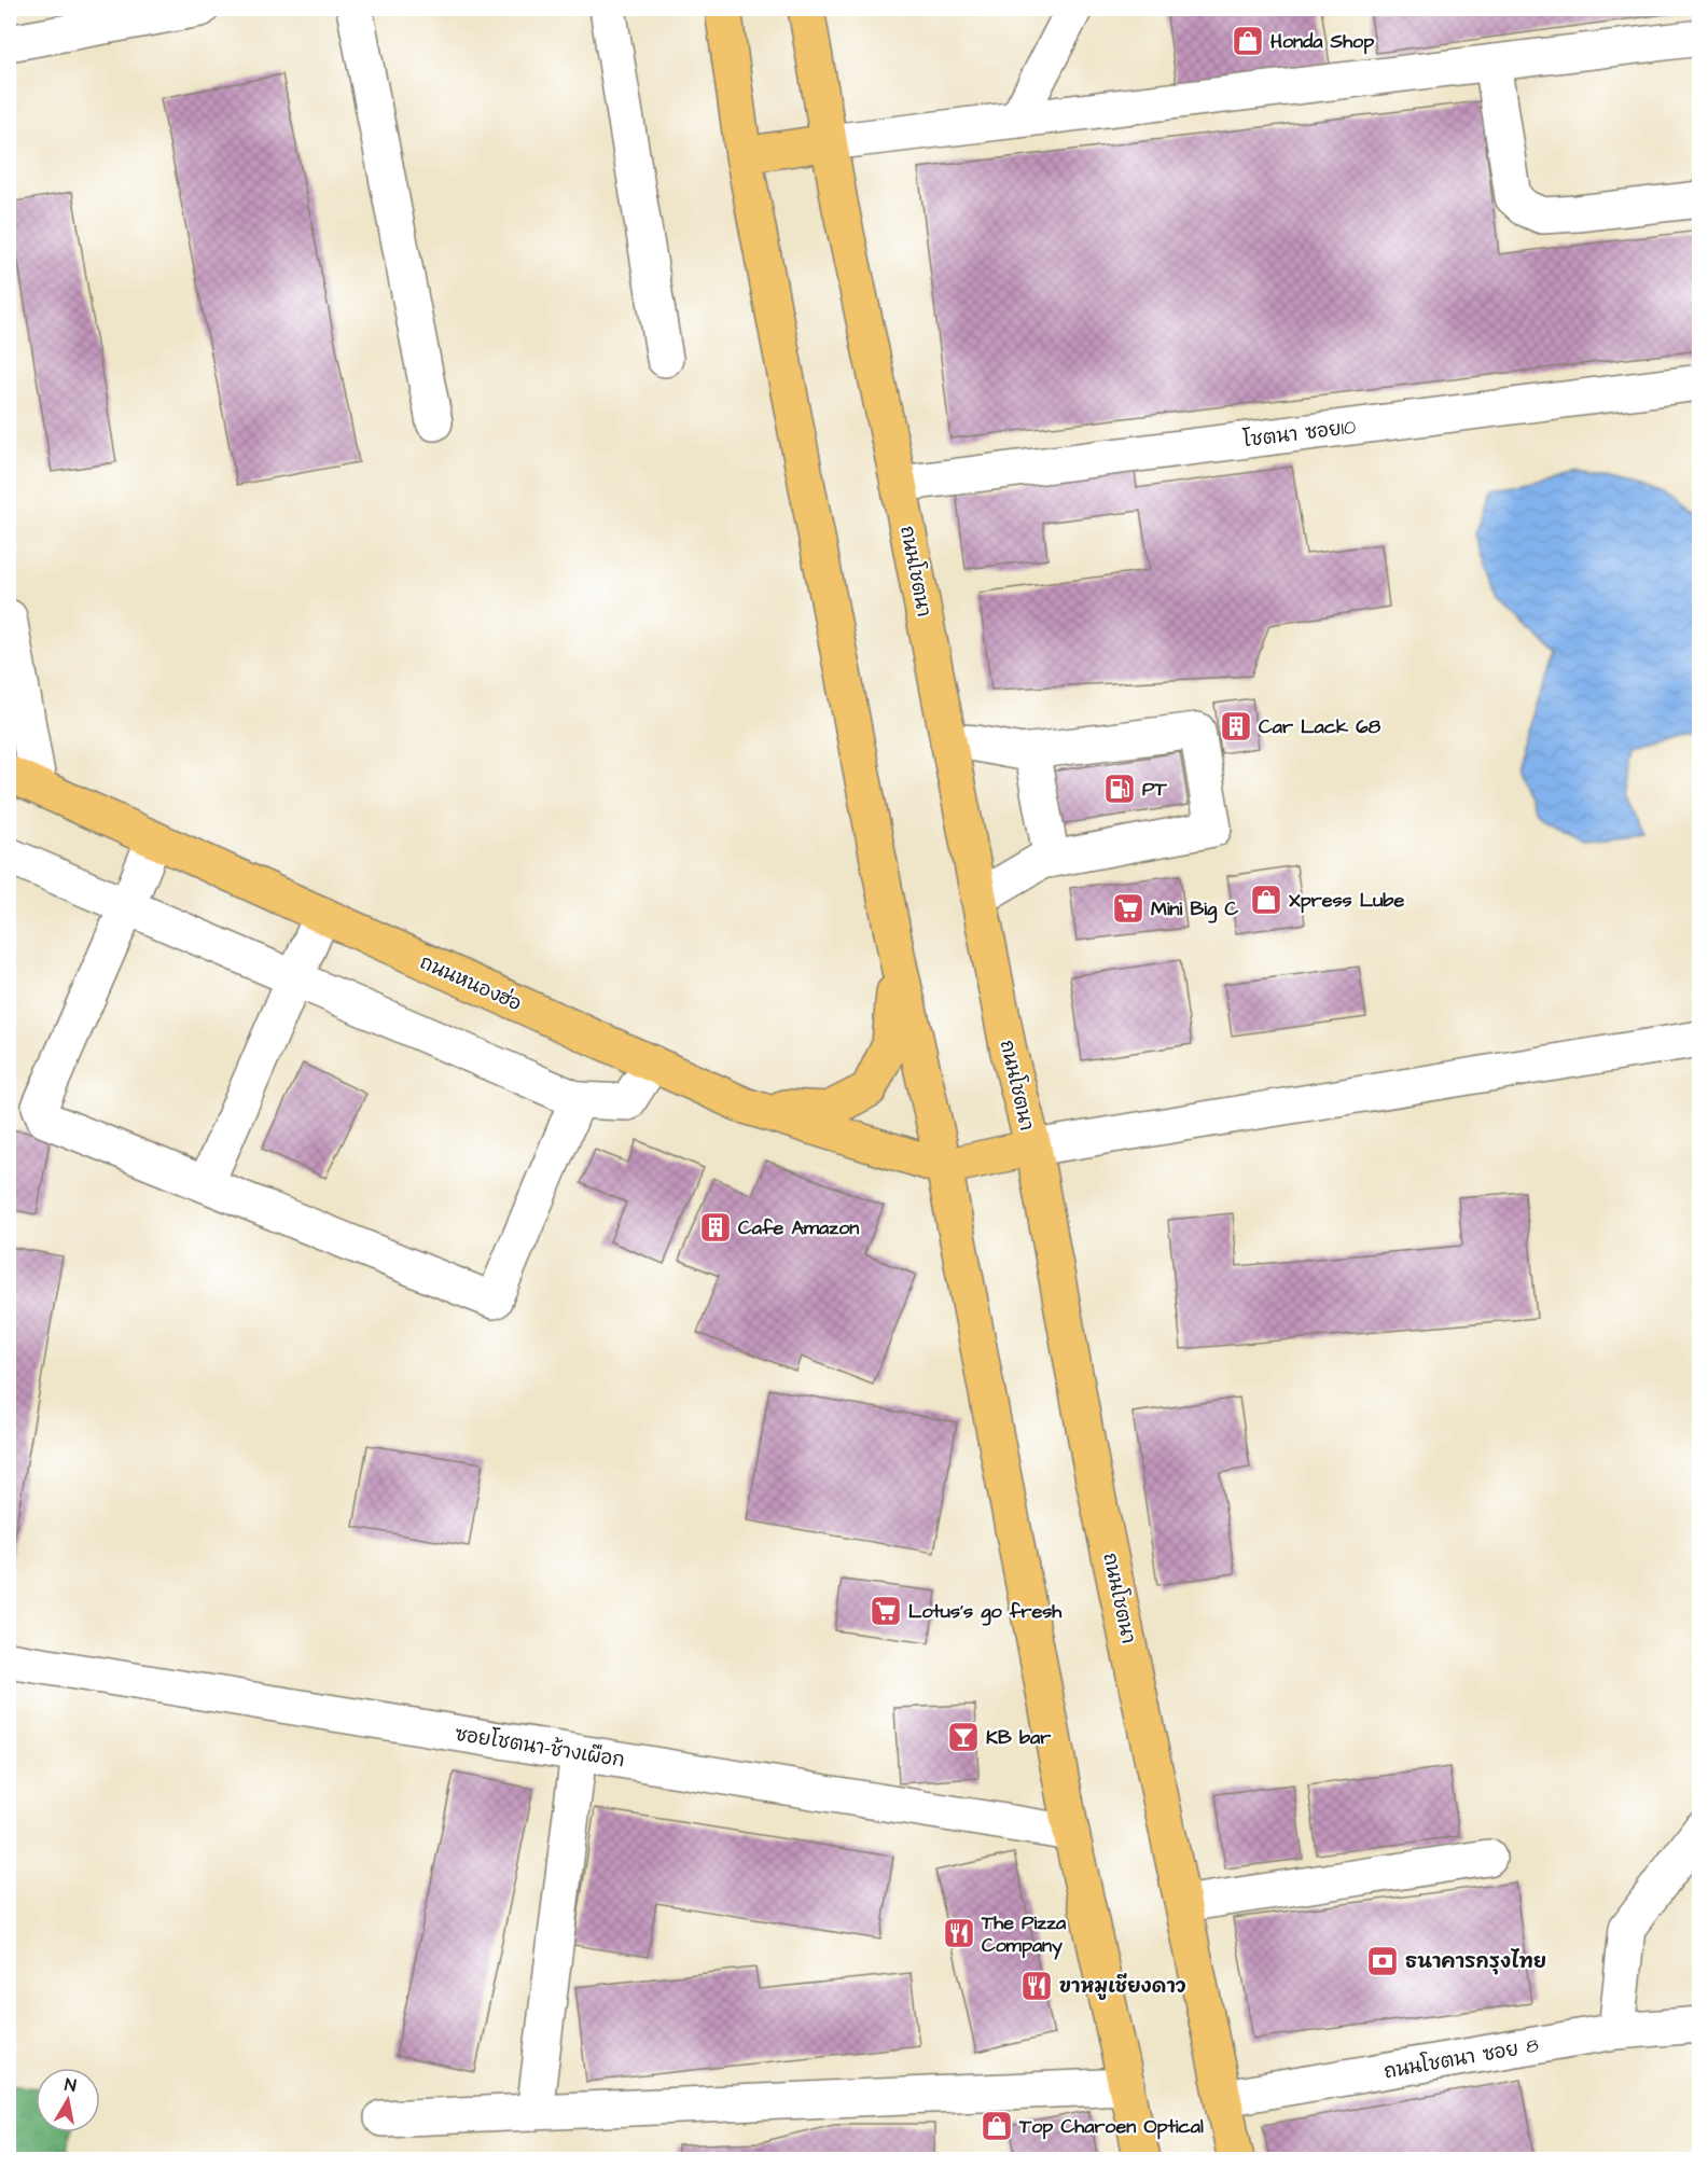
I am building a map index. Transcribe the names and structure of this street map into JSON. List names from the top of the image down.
{
  "streets": {
    "main road": ["ถนนโชตนา", "ถนนหนองฮ่อ"],
    "street": ["โชตนา ซอย10", "ซอยโชตนา-ช้างเผือก", "ถนนโชตนา ซอย 8"]
  },
  "crossings": [
    ["โชตนา ซอย10", "ถนนโชตนา"],
    ["ถนนโชตนา", "ถนนโชตนา ซอย 8"]
  ],
  "places": {
    "shop": ["Honda Shop", "Xpress Lube", "Top Charoen Optical"],
    "building": ["Car Lack 68", "Cafe Amazon"],
    "fuel station": ["PT"],
    "supermarket": ["Mini Big C", "Lotus's go fresh"],
    "bar": ["KB bar"],
    "restaurant": ["The Pizza Company", "ขาหมูเชียงดาว"],
    "bank": ["ธนาคารกรุงไทย"]
  },
  "north": "top"
}
